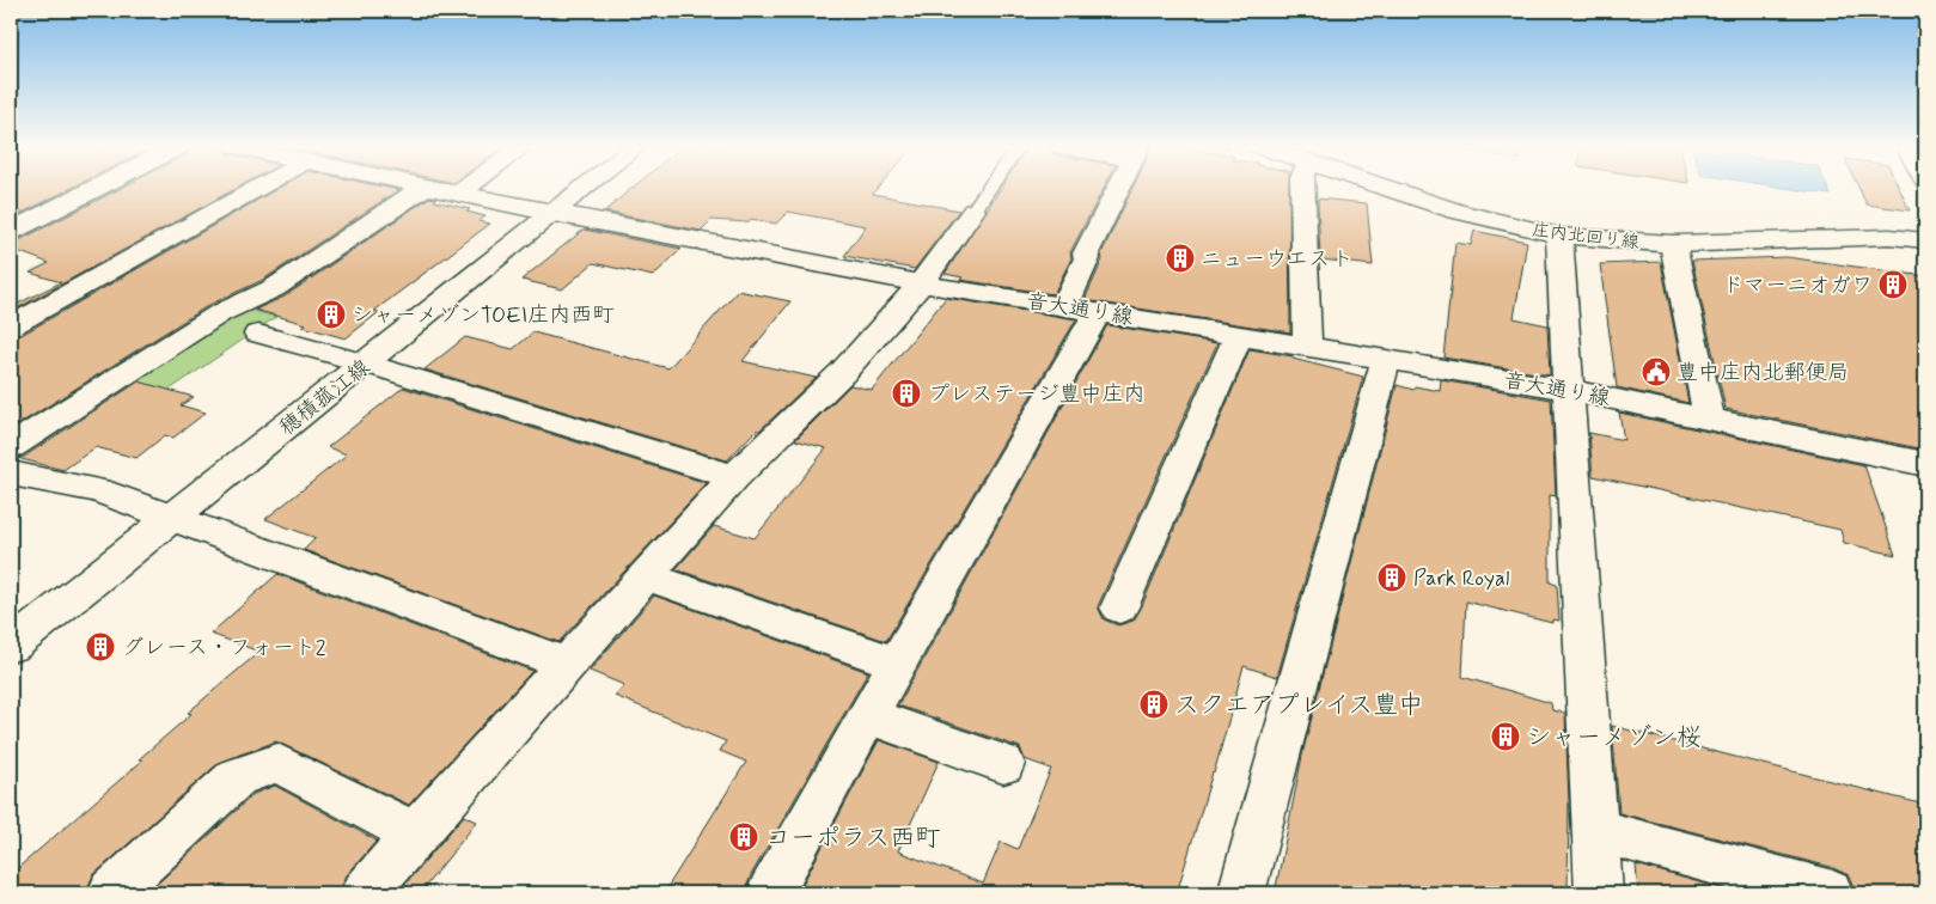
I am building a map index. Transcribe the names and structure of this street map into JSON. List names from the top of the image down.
{
  "streets": {
    "street": ["庄内北回り線", "音大通り線", "穂積菰江線"]
  },
  "crossings": [
    ["音大通り線", "穂積菰江線"]
  ],
  "places": {
    "building": [
      "ニューウエスト",
      "ドマーニオガワ",
      "シャーメゾンTOEI庄内西町",
      "プレステージ豊中庄内",
      "Park Royal",
      "グレース・フォート2",
      "スクエアプレイス豊中",
      "シャーメゾン桜",
      "コーポラス西町"
    ],
    "public building": ["豊中庄内北郵便局"]
  }
}
